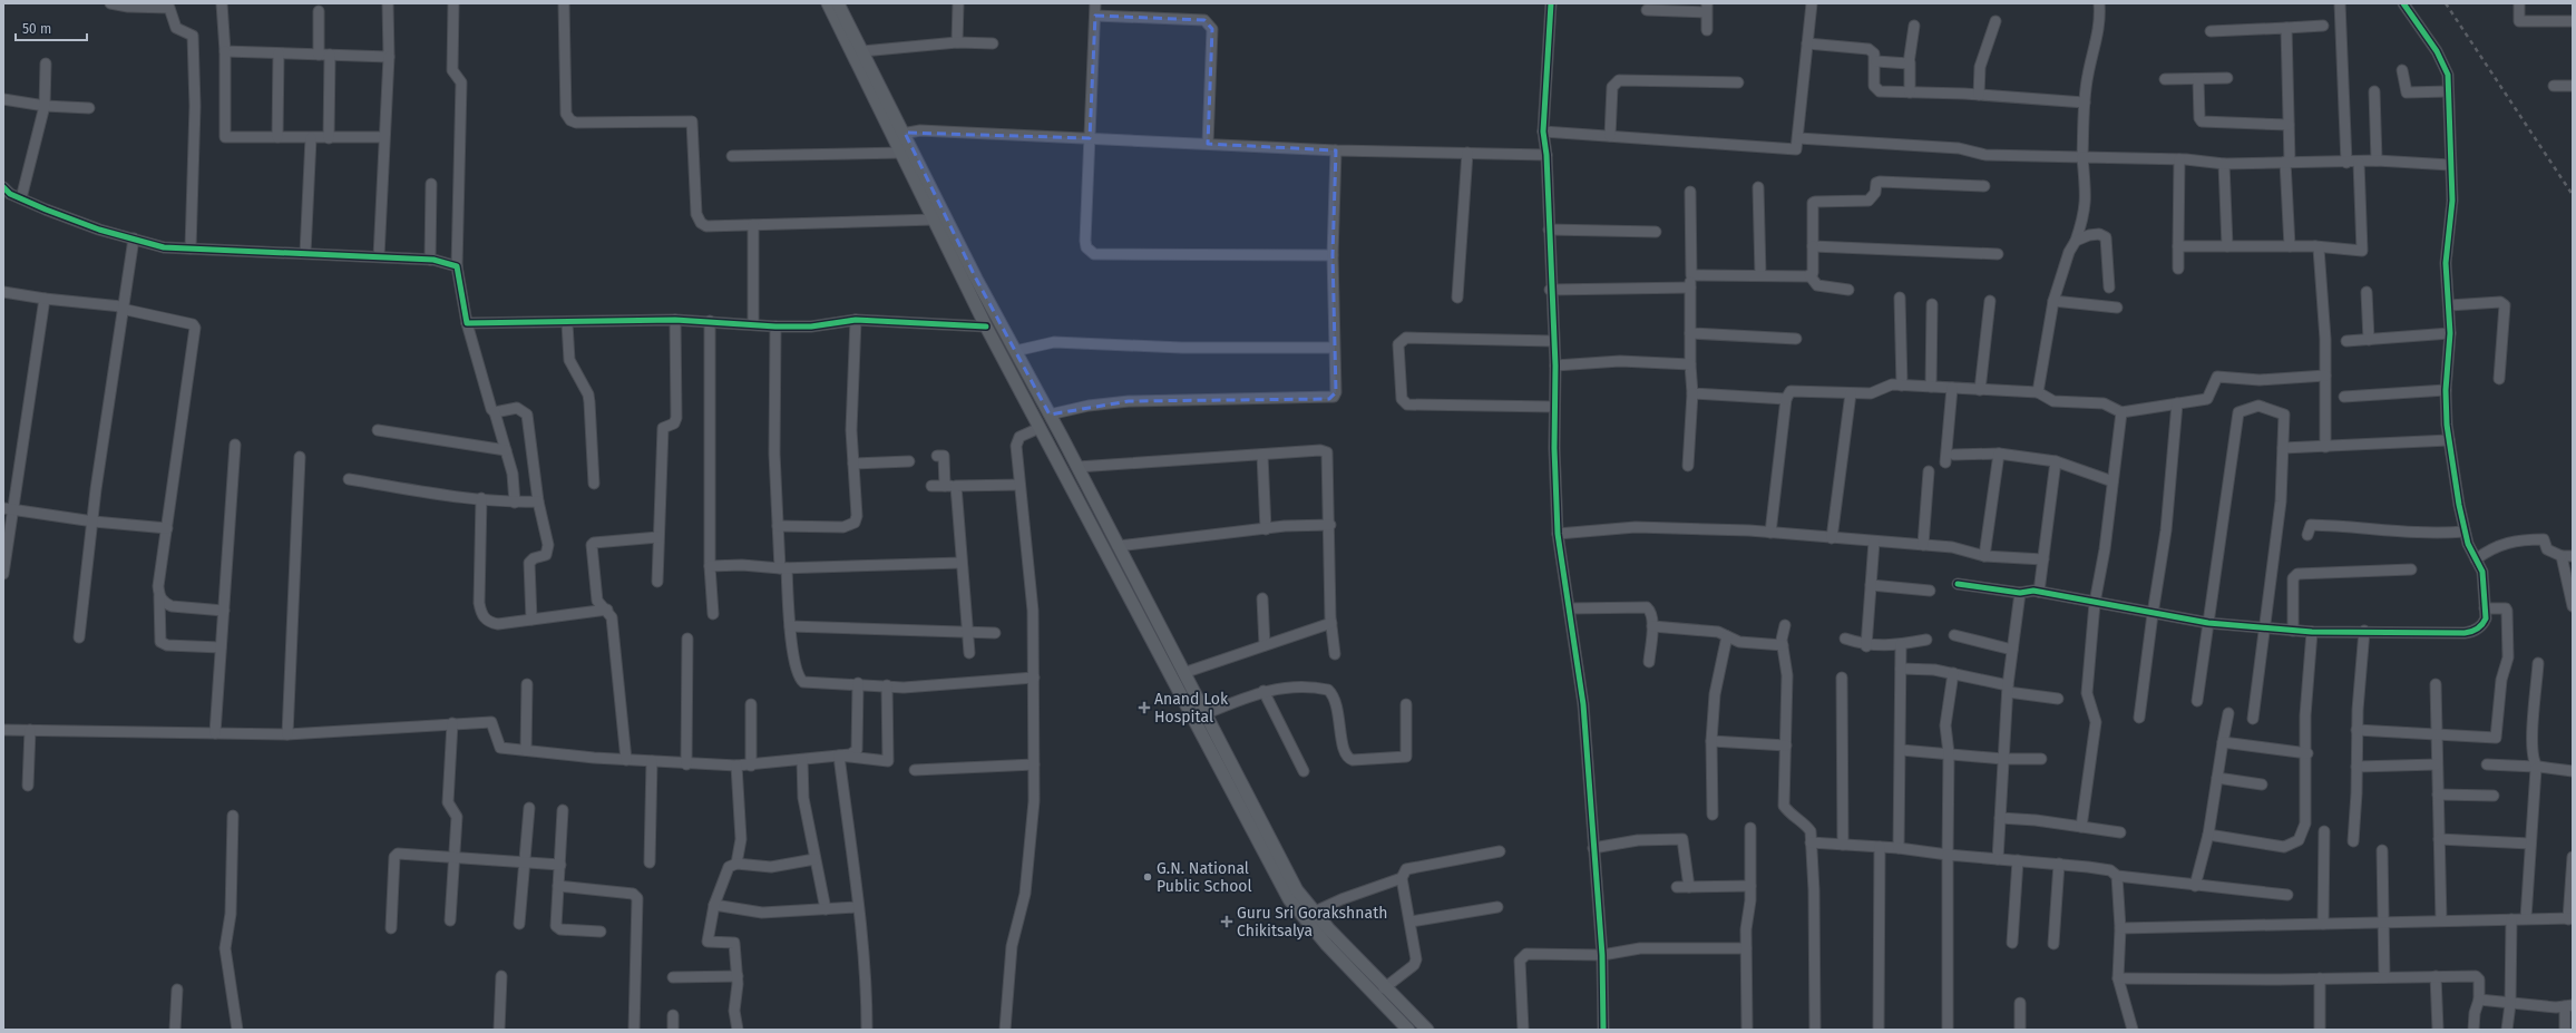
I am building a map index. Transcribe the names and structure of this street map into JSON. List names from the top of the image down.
{
  "places": {
    "health": ["Anand Lok Hospital", "Guru Sri Gorakshnath Chikitsalya"],
    "other": ["G.N. National Public School"]
  },
  "scale_bar": "50 m"
}
